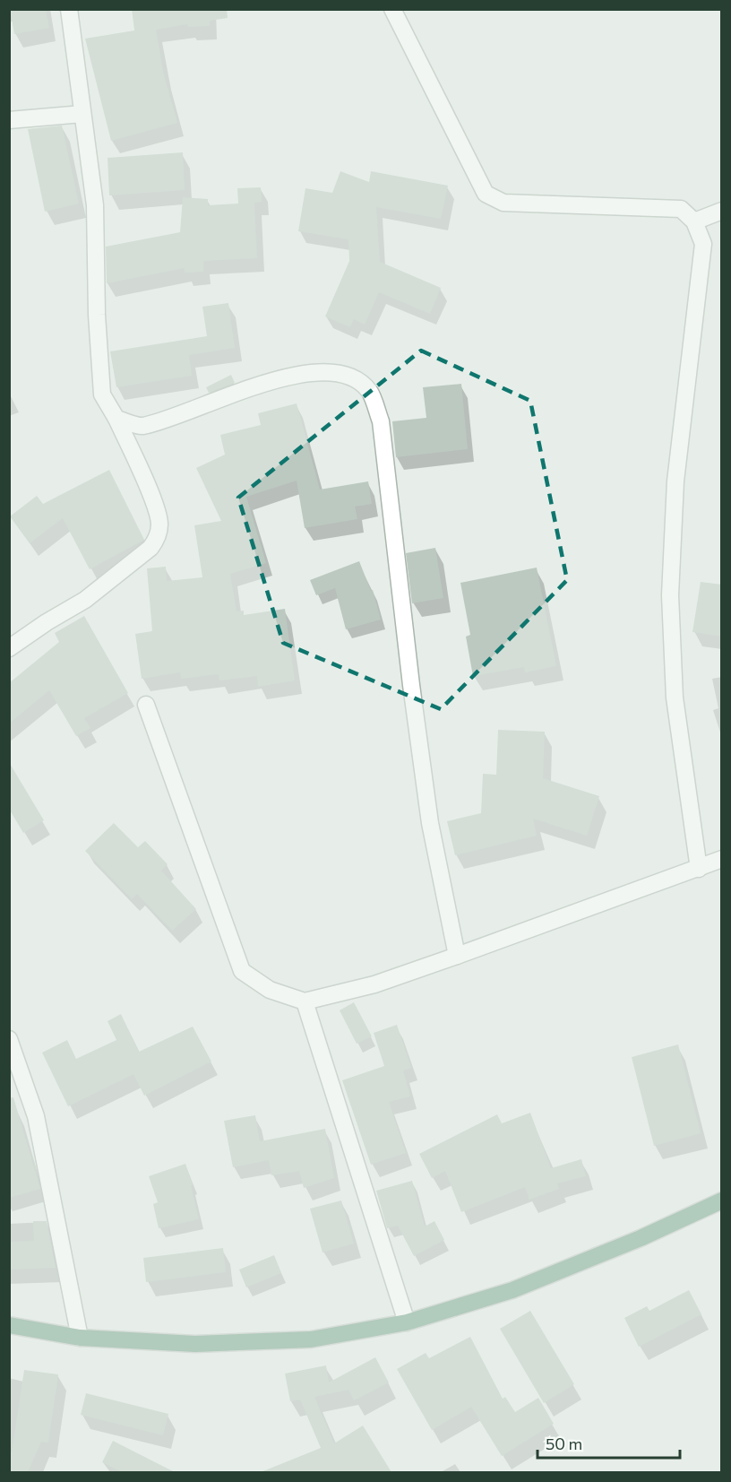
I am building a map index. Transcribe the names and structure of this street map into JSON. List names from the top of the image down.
{
  "scale_bar": "50 m"
}
